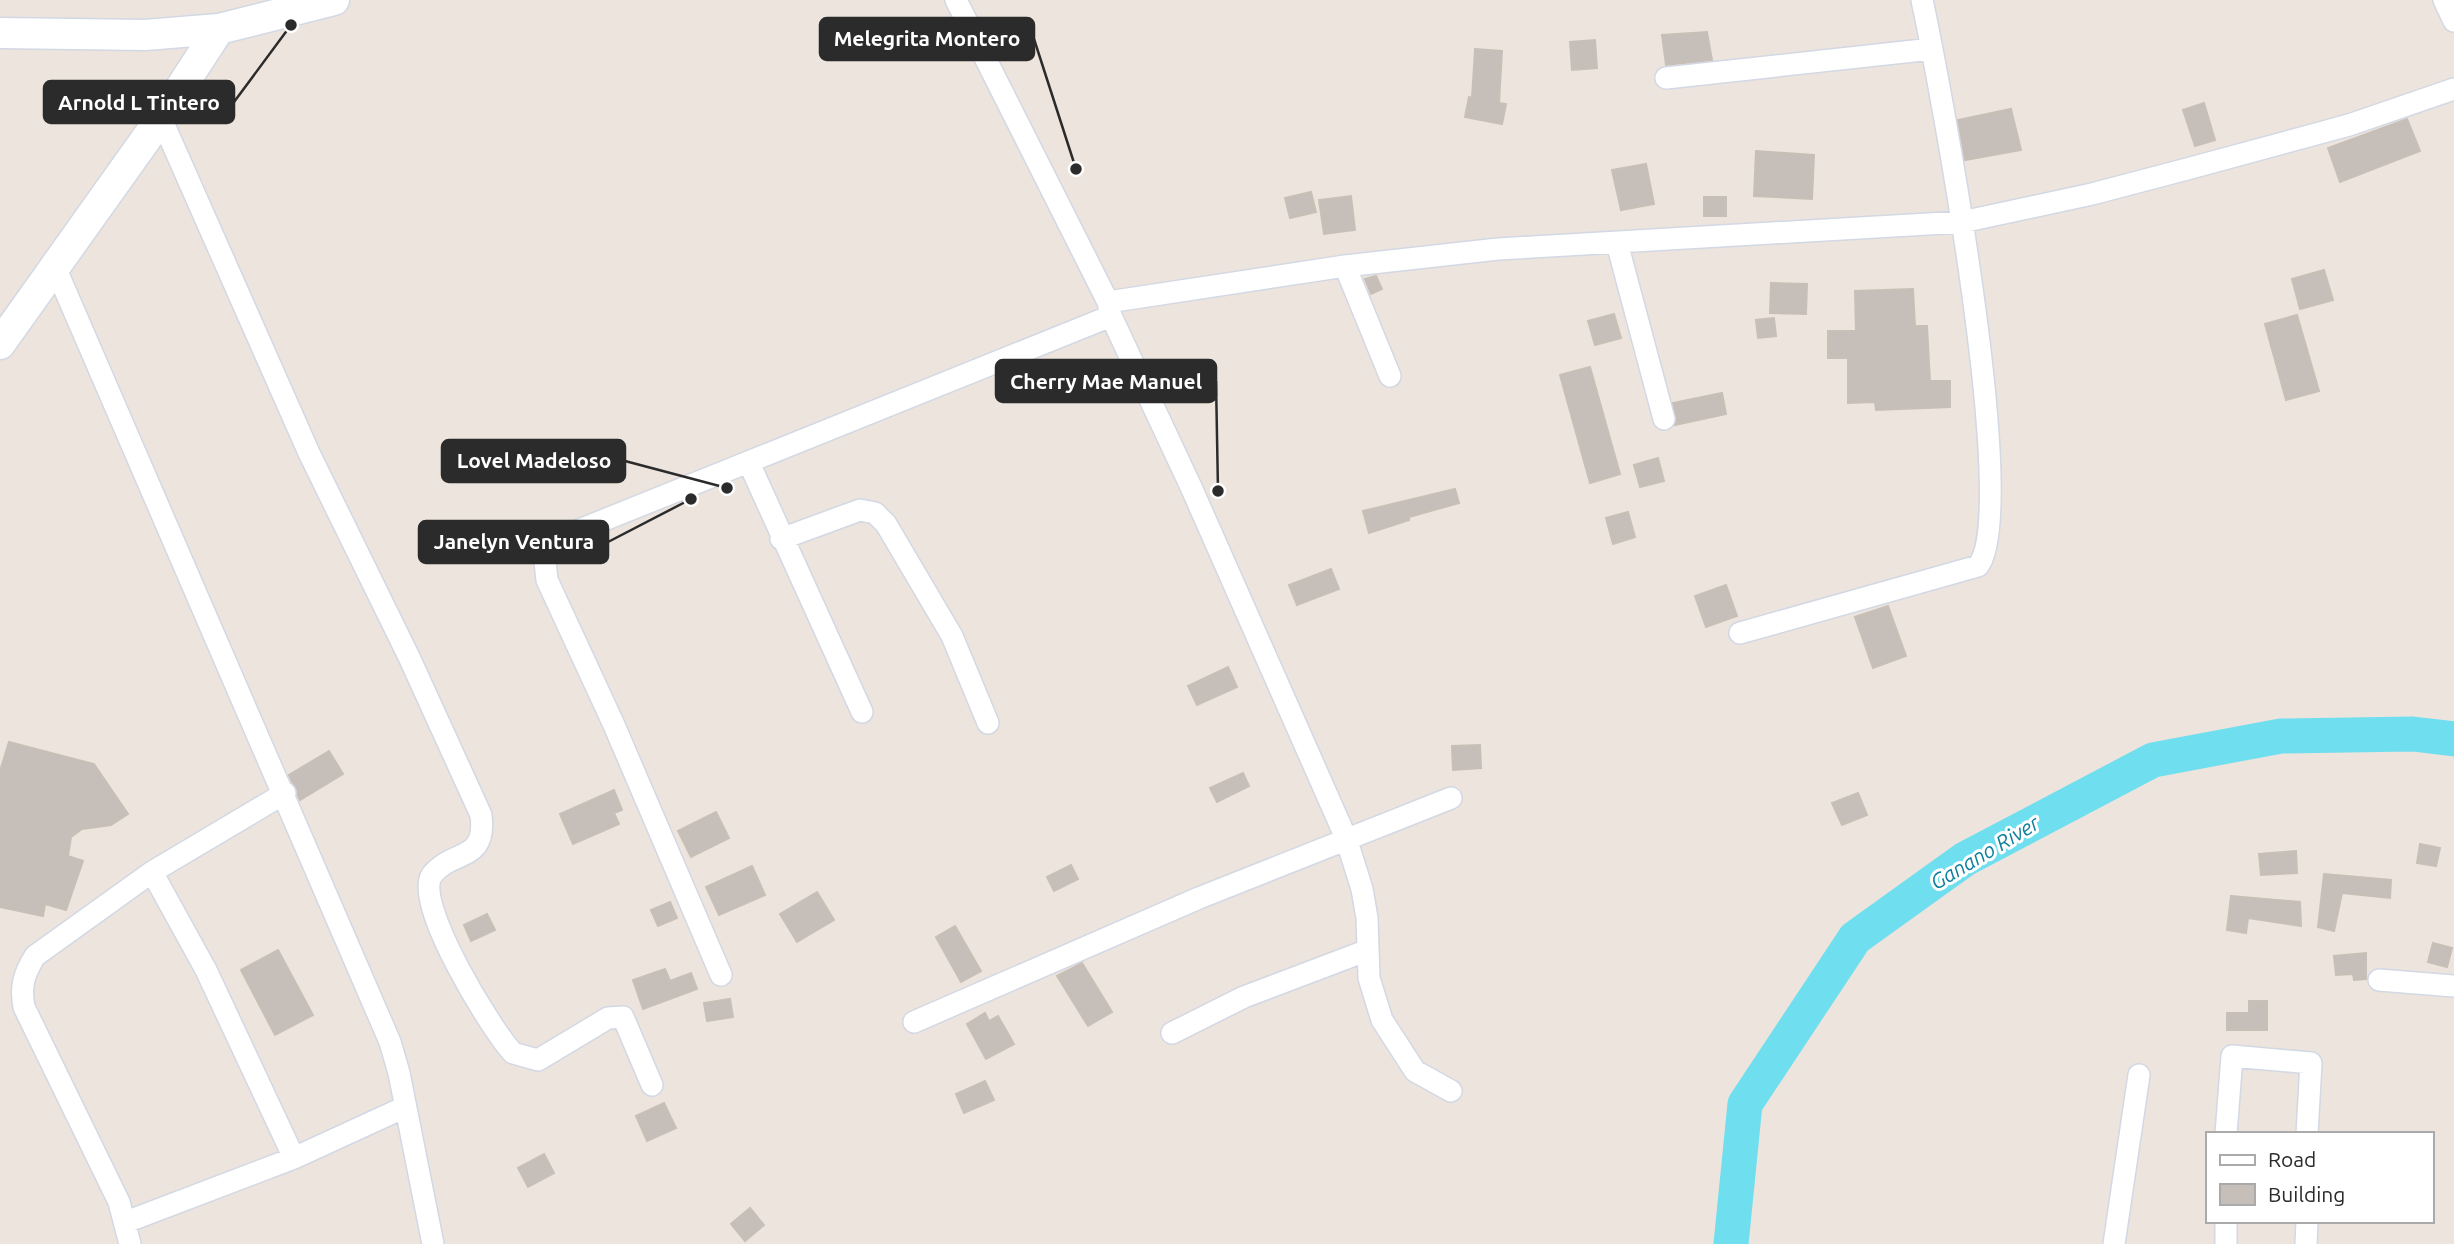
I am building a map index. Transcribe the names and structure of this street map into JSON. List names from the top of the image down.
{
  "water": ["Ganano River"],
  "places": [
    "Arnold L Tintero",
    "Melegrita Montero",
    "Lovel Madeloso",
    "Cherry Mae Manuel",
    "Janelyn Ventura"
  ],
  "legend": ["Road", "Building"]
}
